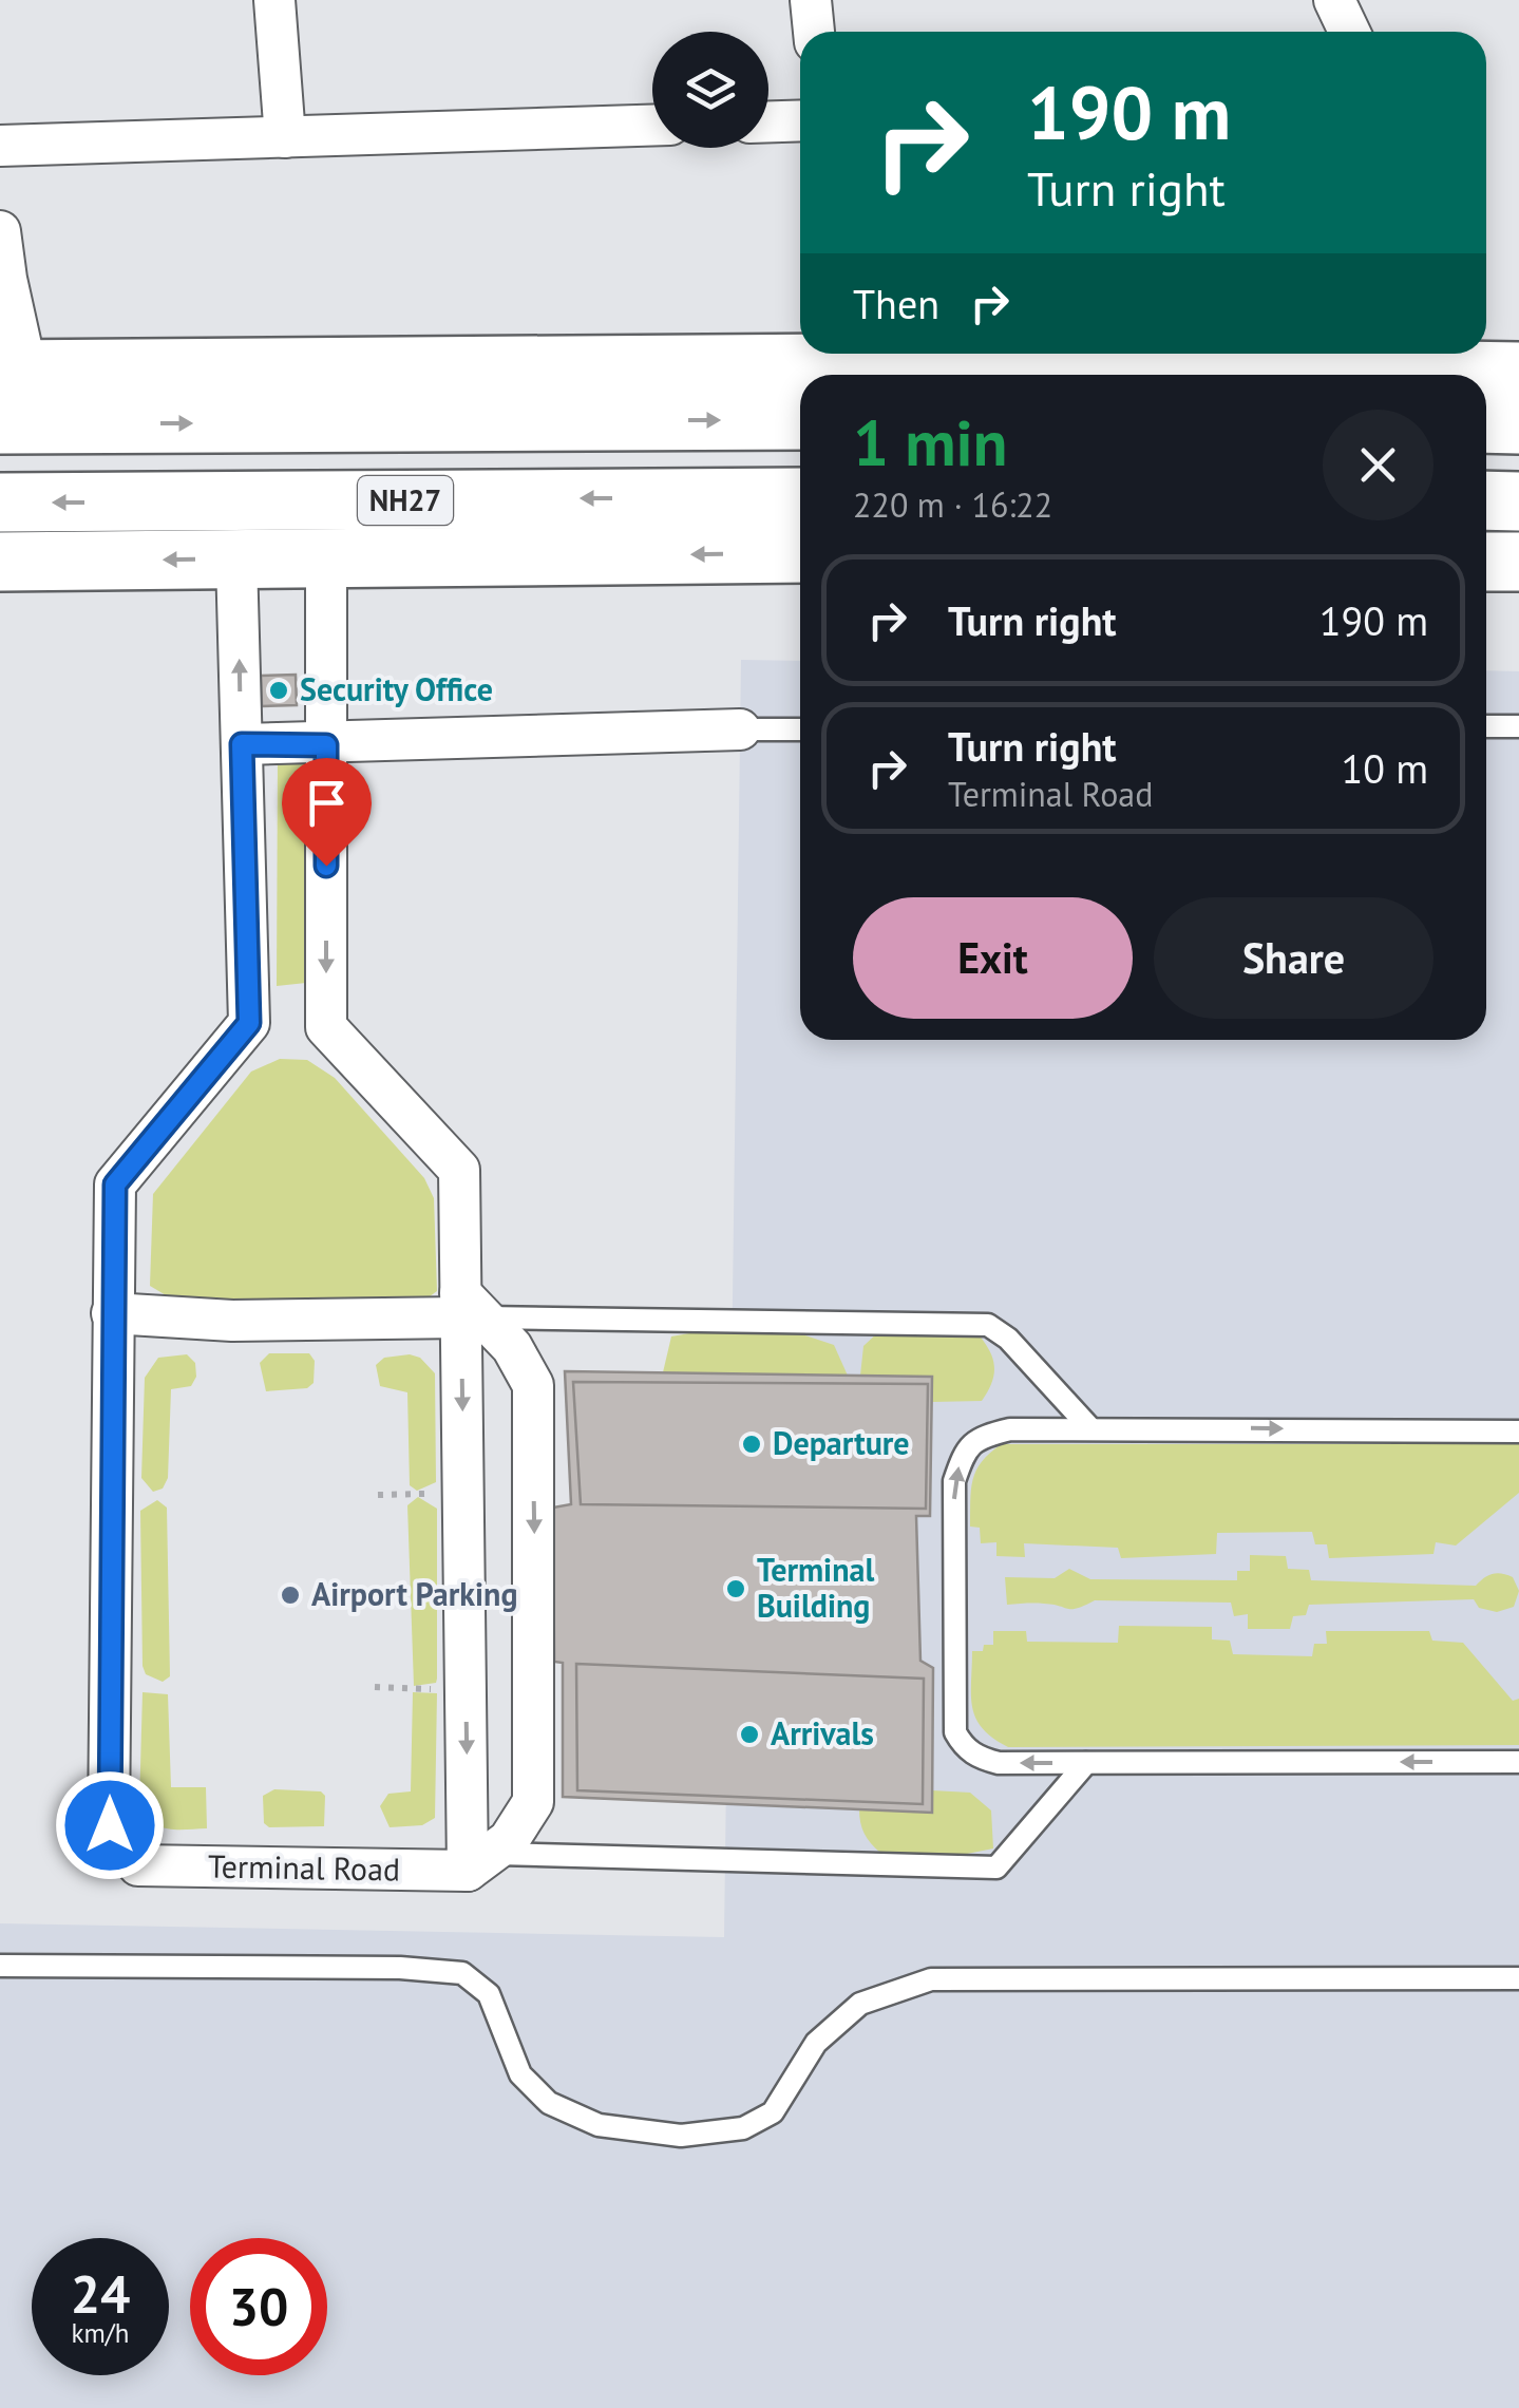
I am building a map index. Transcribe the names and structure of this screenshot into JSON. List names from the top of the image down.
{
  "streets": {
    "main road": ["NH27"],
    "street": ["Terminal Road"]
  },
  "places": [
    "Security Office",
    "Departure",
    "Terminal Building",
    "Airport Parking",
    "Arrivals"
  ],
  "page": {
    "turn": ["190 m", "Turn right"],
    "then": "Then",
    "heading": ["1 min", "220 m · 16:22"],
    "list": [
      {
        "name": "Turn right",
        "value": "190 m"
      },
      {
        "name": "Turn right",
        "note": "Terminal Road",
        "value": "10 m"
      }
    ],
    "buttons": ["Exit", "Share"],
    "speed": "24 km/h",
    "limit": "30"
  }
}
